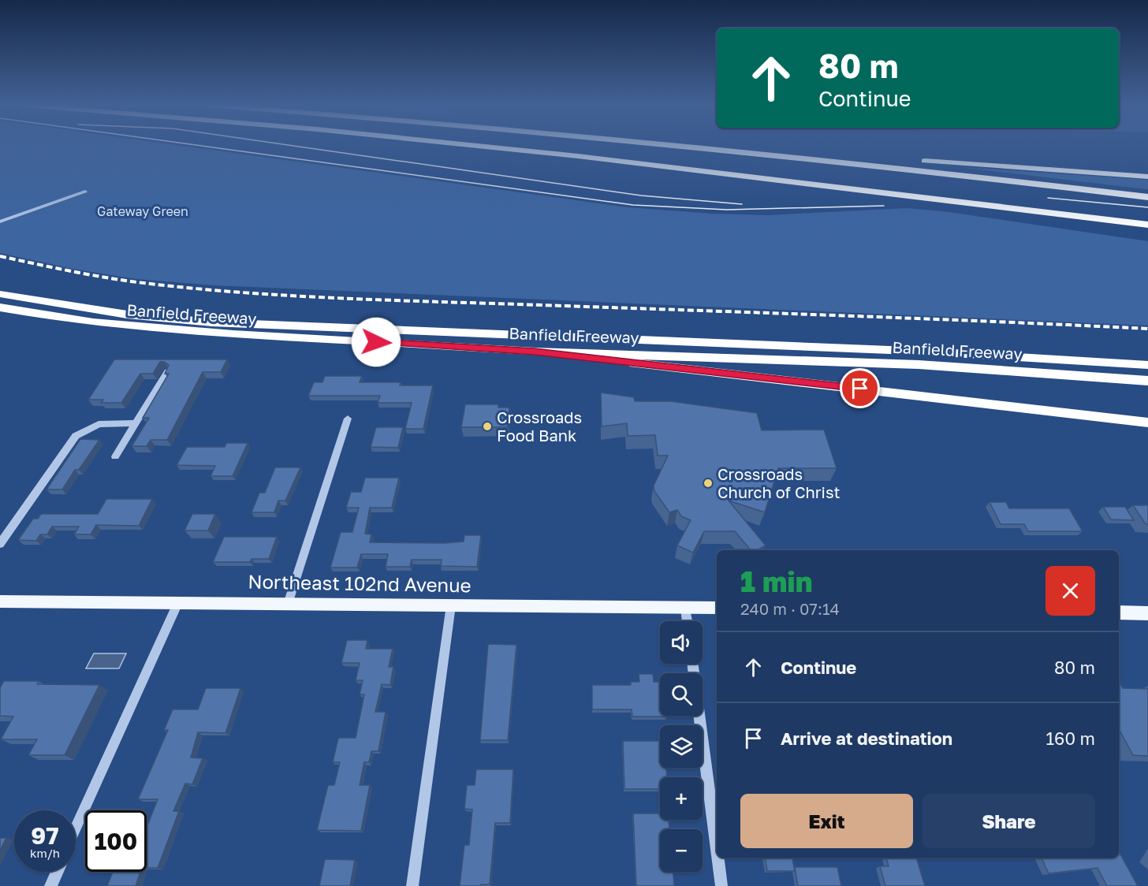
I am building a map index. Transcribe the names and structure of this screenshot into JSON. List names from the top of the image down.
{
  "streets": {
    "highway": ["Banfield Freeway"],
    "main road": ["Northeast 102nd Avenue"]
  },
  "parks": ["Gateway Green"],
  "places": ["Crossroads Food Bank", "Crossroads Church of Christ"],
  "page": {
    "turn": ["80 m", "Continue"],
    "heading": ["1 min", "240 m · 07:14"],
    "map_buttons": ["+", "−"],
    "list": [
      {
        "name": "Continue",
        "value": "80 m"
      },
      {
        "name": "Arrive at destination",
        "value": "160 m"
      }
    ],
    "buttons": ["Exit", "Share"],
    "speed": "97 km/h",
    "limit": "100"
  }
}
